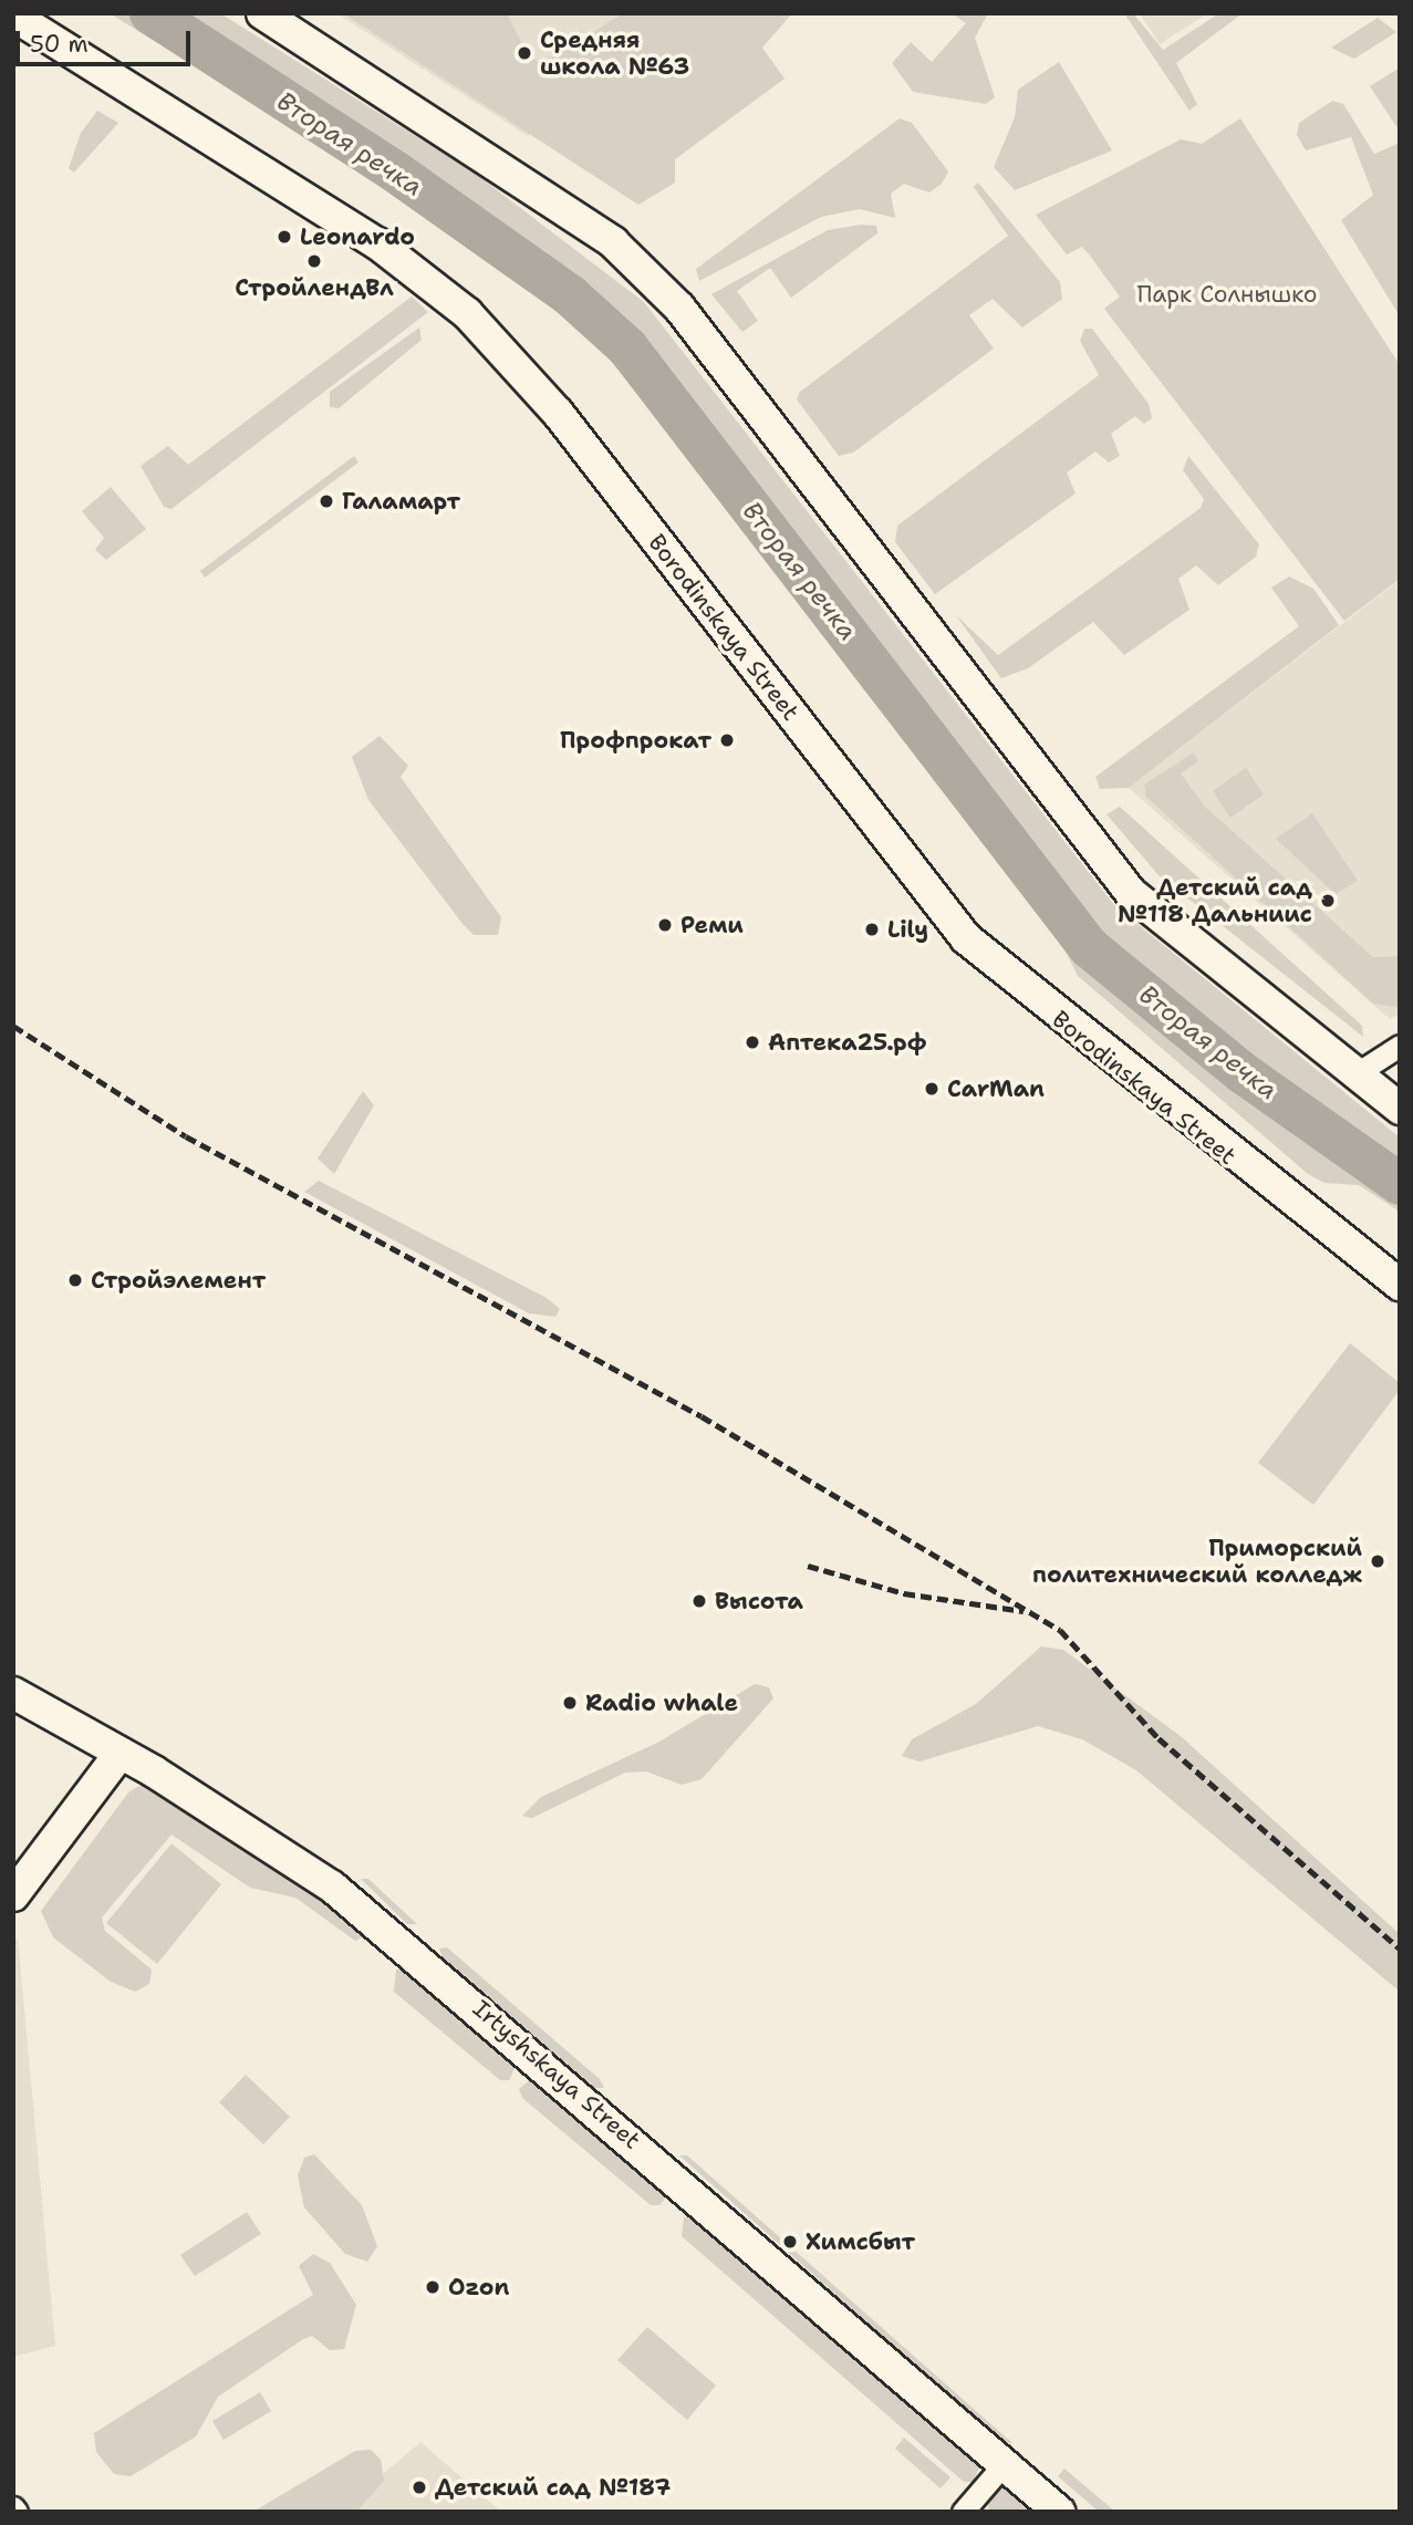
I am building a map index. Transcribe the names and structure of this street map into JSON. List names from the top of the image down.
{
  "streets": {
    "main road": ["Borodinskaya Street", "Irtyshskaya Street"]
  },
  "water": ["Вторая речка"],
  "parks": ["Парк Солнышко"],
  "places": [
    "Средняя школа №63",
    "Leonardo",
    "СтройлендВл",
    "Галамарт",
    "Профпрокат",
    "Детский сад №118 Дальниис",
    "Реми",
    "Lily",
    "Аптека25.рф",
    "CarMan",
    "Стройэлемент",
    "Приморский политехнический колледж",
    "Высота",
    "Radio whale",
    "Химсбыт",
    "Ozon",
    "Детский сад №187"
  ],
  "scale_bar": "50 m"
}
